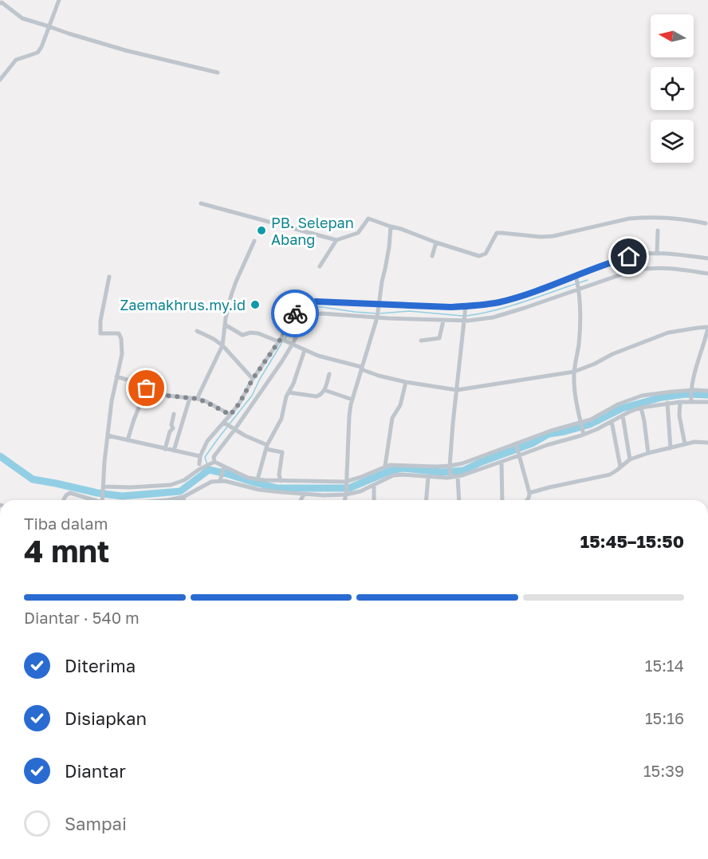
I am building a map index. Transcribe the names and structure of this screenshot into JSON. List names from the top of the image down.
{
  "places": ["PB. Selepan Abang", "Zaemakhrus.my.id"],
  "north": "left",
  "page": {
    "heading": ["4 mnt", "Tiba dalam", "15:45–15:50"],
    "bar": "Diantar · 540 m",
    "list": [
      ["Diterima", "15:14"],
      ["Disiapkan", "15:16"],
      ["Diantar", "15:39"],
      "Sampai"
    ]
  }
}
